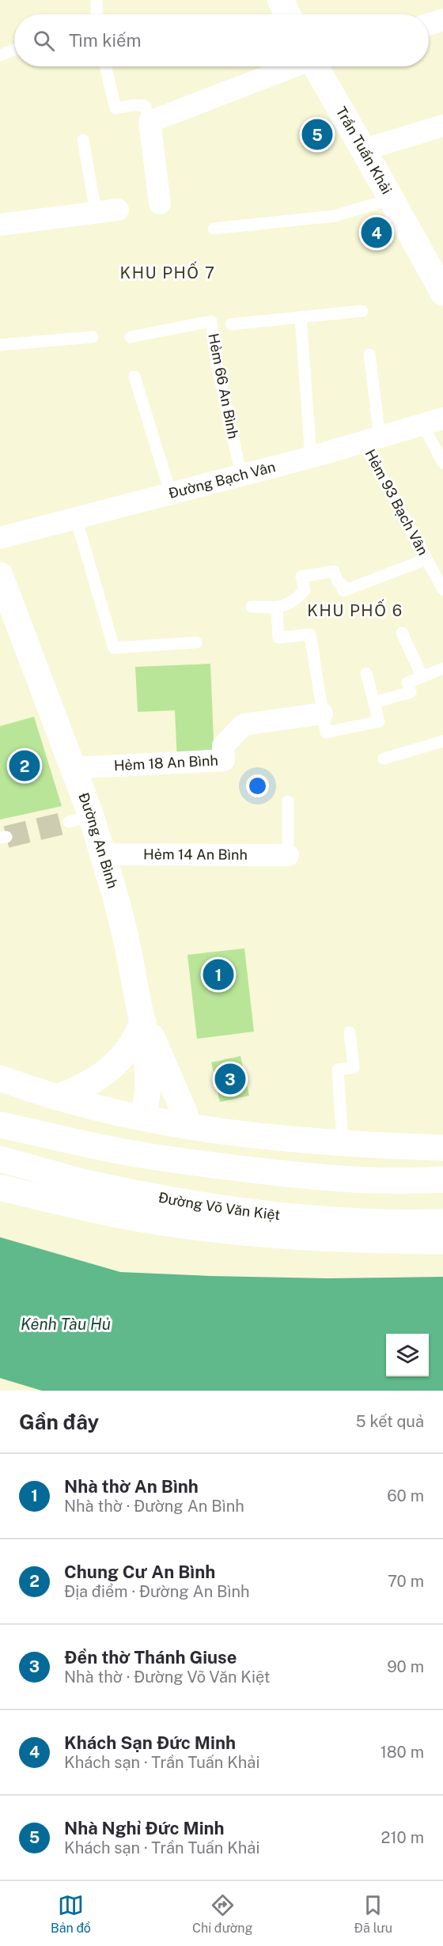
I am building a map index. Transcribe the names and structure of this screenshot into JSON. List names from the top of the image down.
{
  "streets": {
    "main road": ["Trần Tuấn Khải", "Đường An Bình", "Đường Võ Văn Kiệt"],
    "street": ["Đường Bạch Vân", "Hẻm 18 An Bình", "Hẻm 14 An Bình"],
    "lane": ["Hẻm 66 An Bình", "Hẻm 93 Bạch Vân"]
  },
  "crossings": [
    ["Hẻm 66 An Bình", "Đường Bạch Vân"],
    ["Đường Bạch Vân", "Hẻm 93 Bạch Vân"],
    ["Hẻm 18 An Bình", "Đường An Bình"],
    ["Đường An Bình", "Hẻm 14 An Bình"],
    ["Đường An Bình", "Đường Võ Văn Kiệt"]
  ],
  "districts": ["KHU PHỐ 7", "KHU PHỐ 6"],
  "water": ["Kênh Tàu Hủ"],
  "page": {
    "search": "Tìm kiếm",
    "pins": [
      "5",
      "4",
      "2",
      "1",
      "3"
    ],
    "heading": ["Gần đây", "5 kết quả"],
    "list": [
      {
        "mark": "1",
        "name": "Nhà thờ An Bình",
        "note": "Nhà thờ · Đường An Bình",
        "value": "60 m"
      },
      {
        "mark": "2",
        "name": "Chung Cư An Bình",
        "note": "Địa điểm · Đường An Bình",
        "value": "70 m"
      },
      {
        "mark": "3",
        "name": "Đền thờ Thánh Giuse",
        "note": "Nhà thờ · Đường Võ Văn Kiệt",
        "value": "90 m"
      },
      {
        "mark": "4",
        "name": "Khách Sạn Đức Minh",
        "note": "Khách sạn · Trần Tuấn Khải",
        "value": "180 m"
      },
      {
        "mark": "5",
        "name": "Nhà Nghỉ Đức Minh",
        "note": "Khách sạn · Trần Tuấn Khải",
        "value": "210 m"
      }
    ],
    "nav": ["Bản đồ", "Chỉ đường", "Đã lưu"]
  }
}
